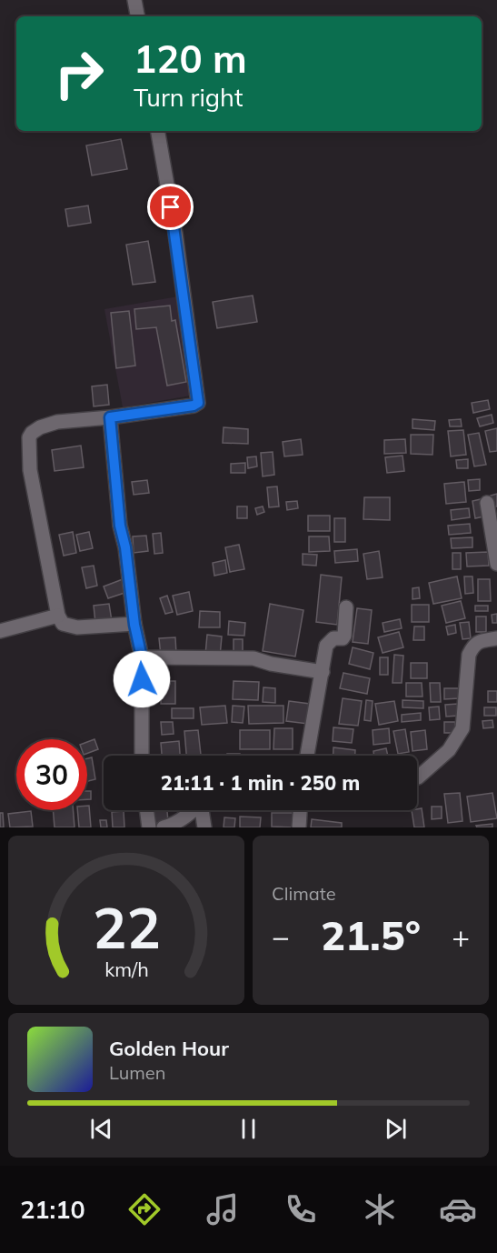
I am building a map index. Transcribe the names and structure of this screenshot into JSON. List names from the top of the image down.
{
  "page": {
    "turn": ["120 m", "Turn right"],
    "limit": "30",
    "trip": "21:11 · 1 min · 250 m",
    "tile": "Climate",
    "heat": ["−", "21.5°", "+"],
    "song": ["Golden Hour", "Lumen"],
    "tabs": "21:10",
    "gauge": ["22", "km/h"]
  }
}
